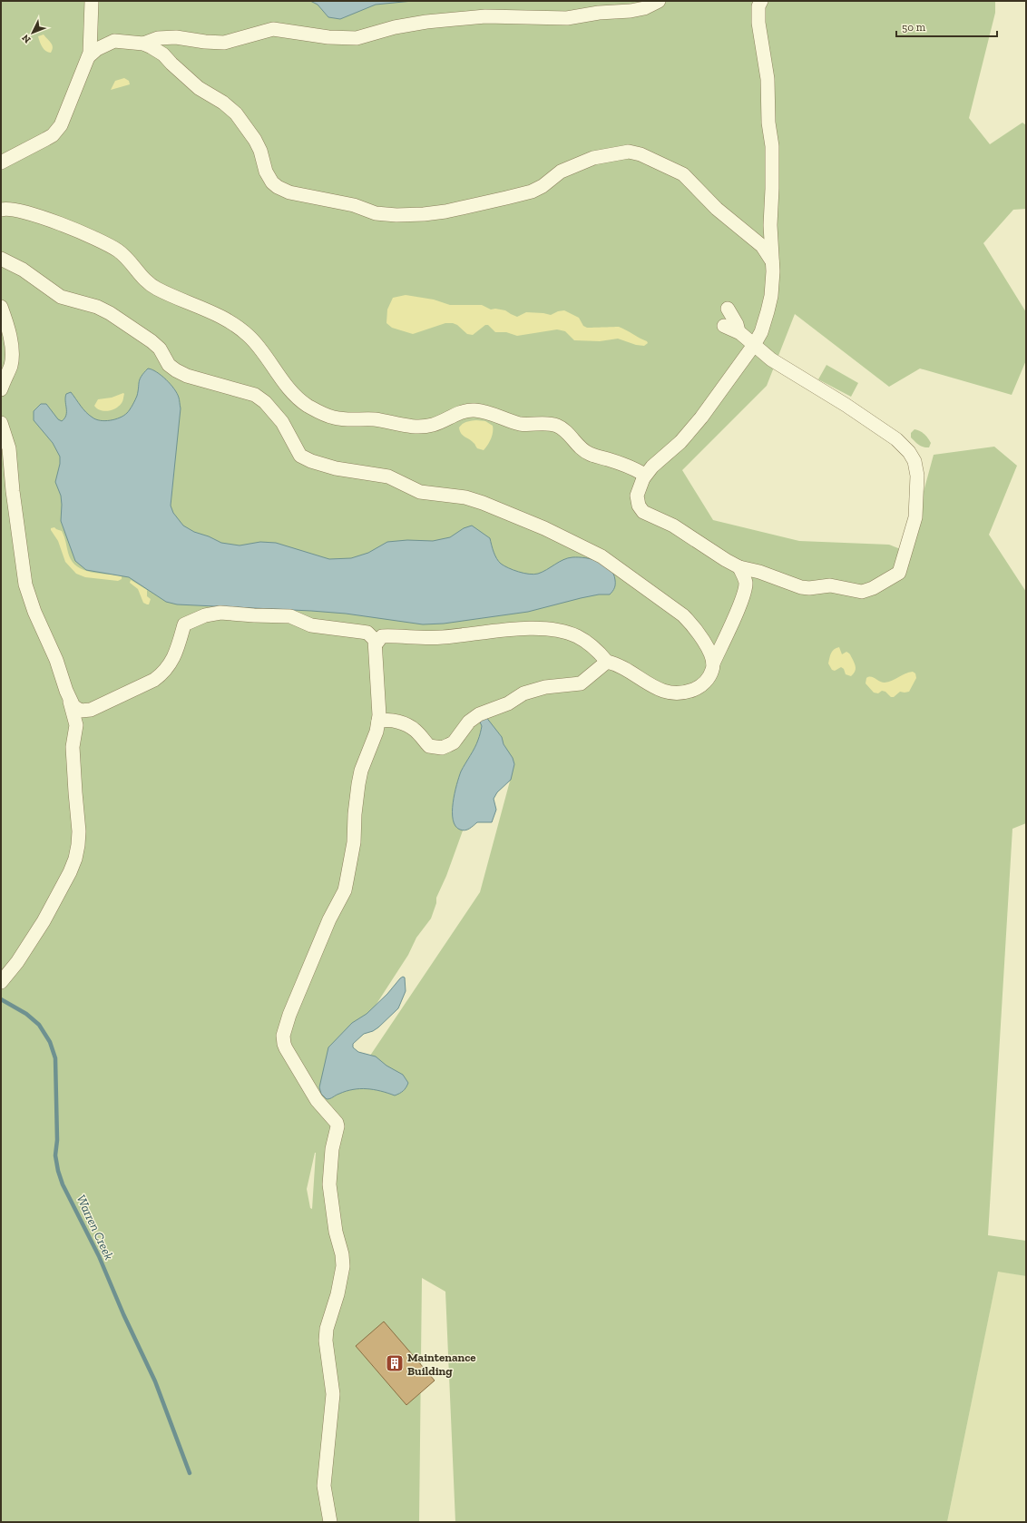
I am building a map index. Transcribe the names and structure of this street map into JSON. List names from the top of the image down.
{
  "water": ["Warren Creek"],
  "places": {
    "building": ["Maintenance Building"]
  },
  "scale_bar": "50 m",
  "north": "bottom left"
}
